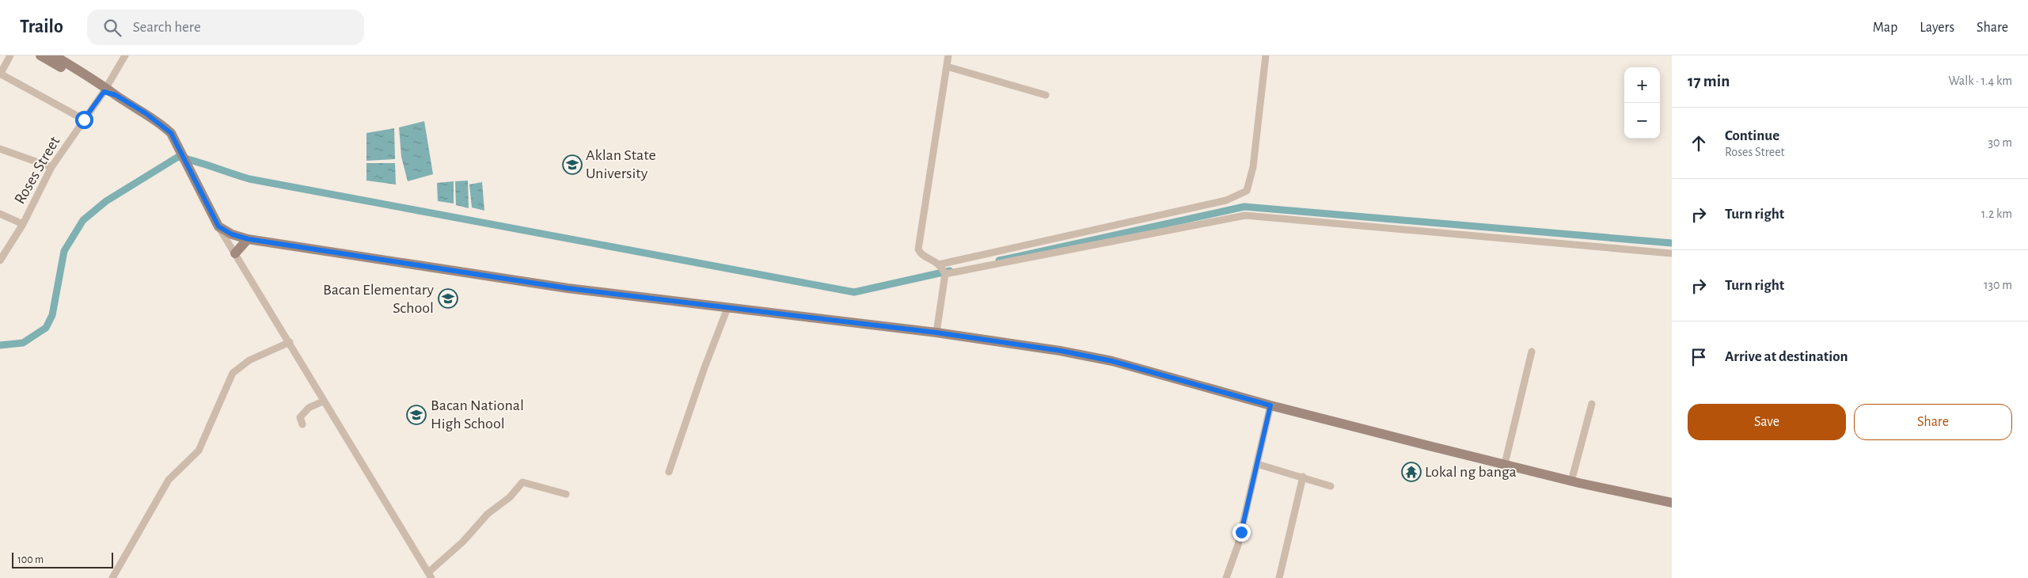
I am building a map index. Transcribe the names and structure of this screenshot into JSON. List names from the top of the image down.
{
  "streets": {
    "street": ["Roses Street"]
  },
  "places": {
    "school or university": ["Aklan State University", "Bacan Elementary School", "Bacan National High School"],
    "temple": ["Lokal ng banga"]
  },
  "scale_bar": "100 m",
  "page": {
    "header": "Trailo",
    "search": "Search here",
    "nav": ["Map", "Layers", "Share"],
    "heading": ["17 min", "Walk · 1.4 km"],
    "map_buttons": ["+", "−"],
    "list": [
      ["Continue", "Roses Street", "30 m"],
      ["Turn right", "1.2 km"],
      ["Turn right", "130 m"],
      "Arrive at destination"
    ],
    "buttons": ["Save", "Share"],
    "scale": "100 m"
  }
}
